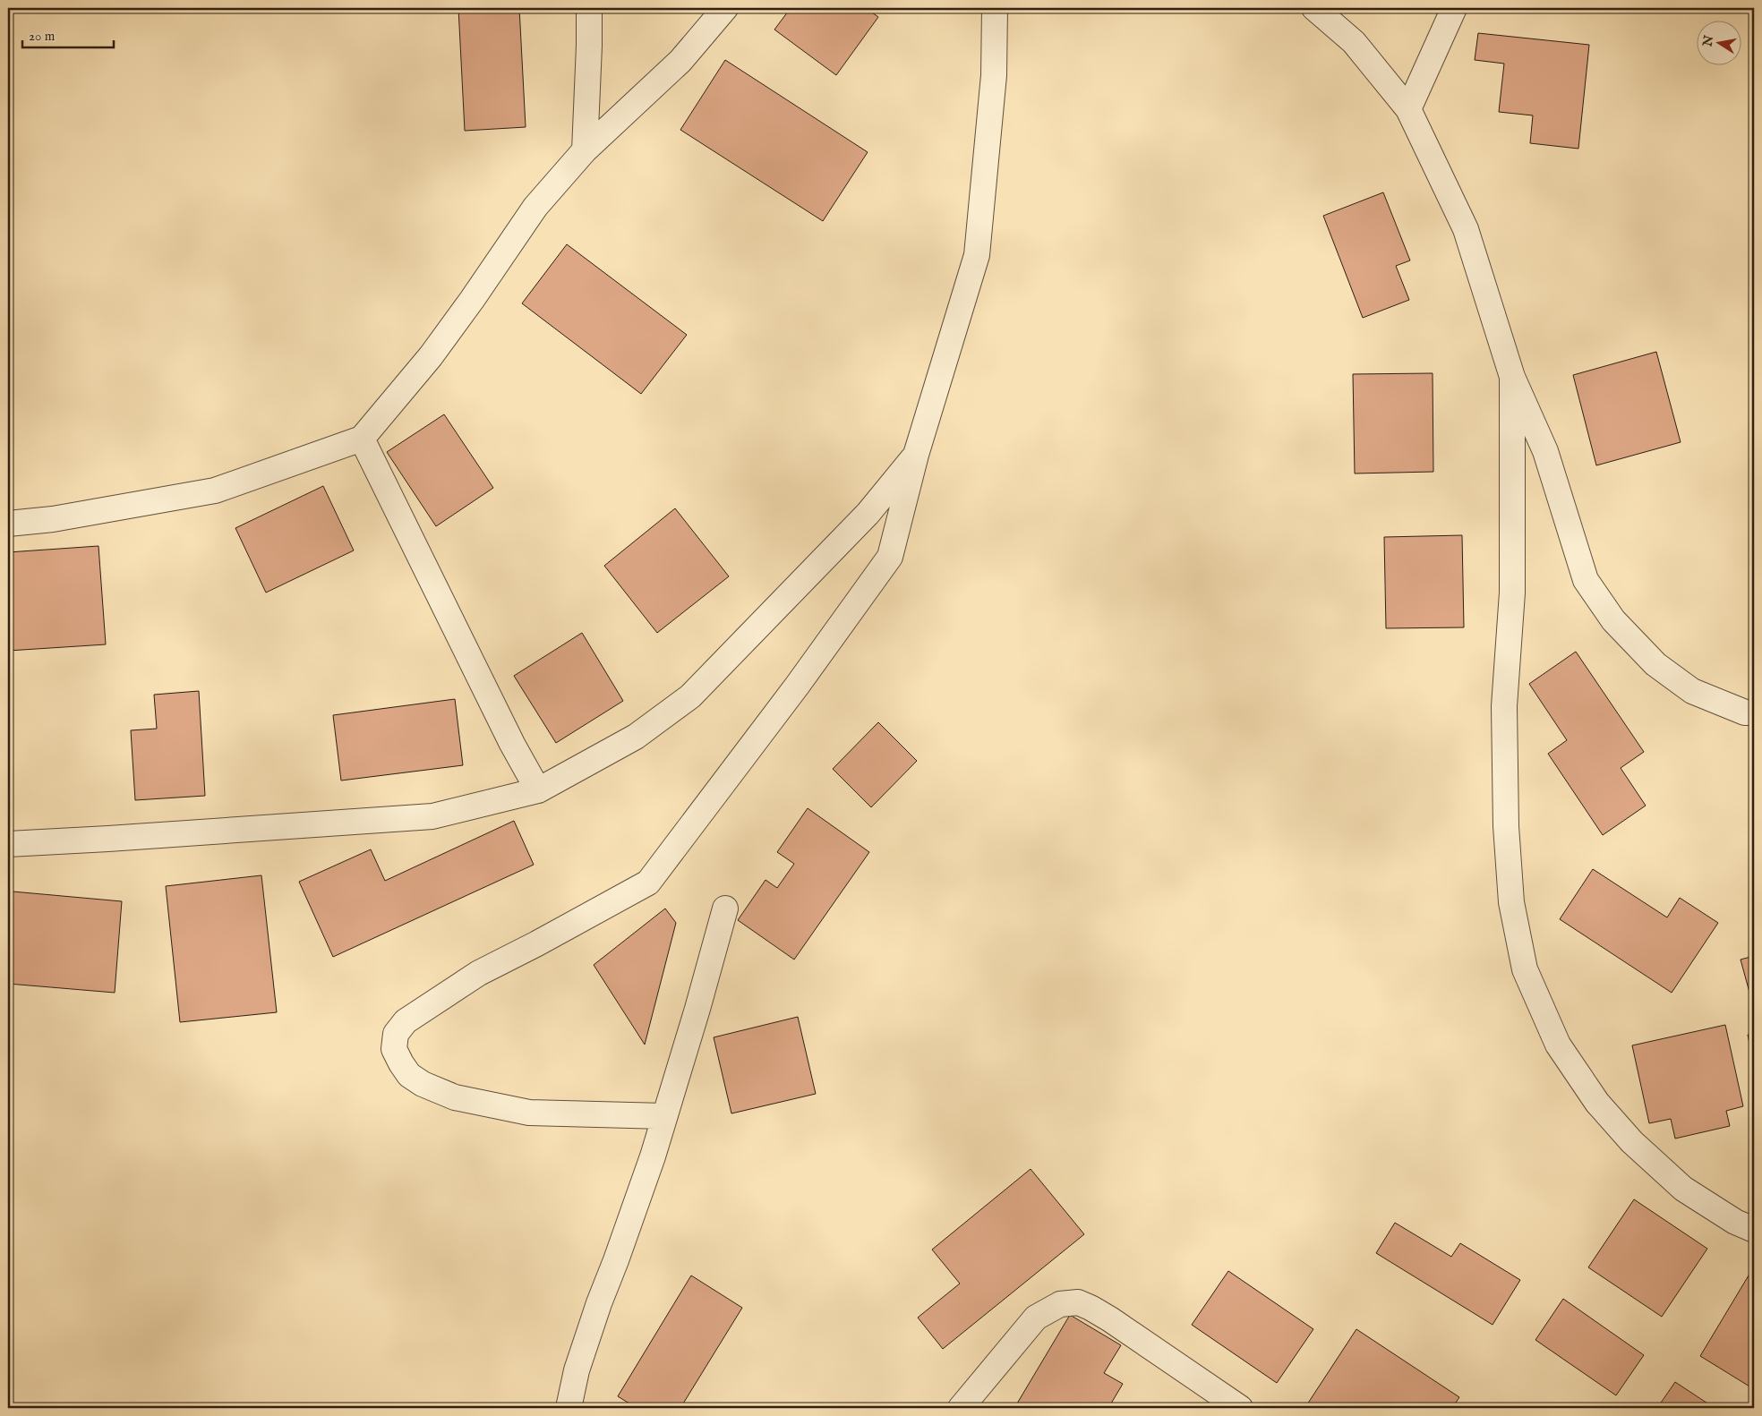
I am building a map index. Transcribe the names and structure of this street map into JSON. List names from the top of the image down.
{
  "scale_bar": "20 m",
  "north": "left"
}
